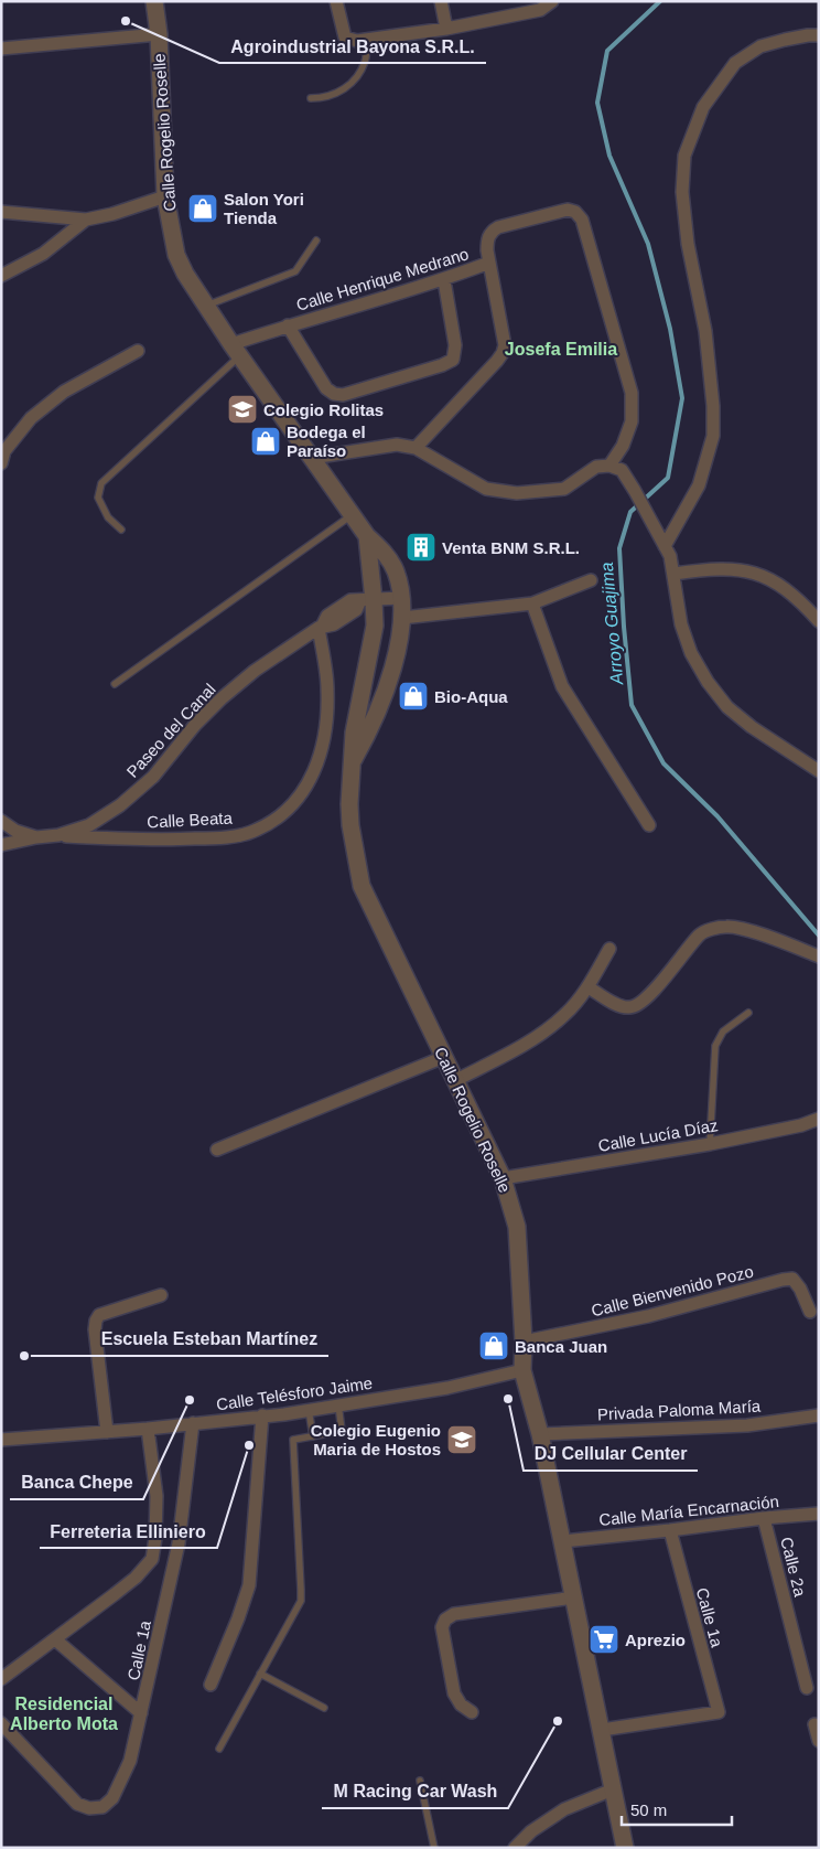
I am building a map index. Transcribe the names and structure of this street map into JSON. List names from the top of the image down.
{
  "streets": {
    "street": [
      "Calle Rogelio Roselle",
      "Calle Henrique Medrano",
      "Paseo del Canal",
      "Calle Beata",
      "Calle Lucía Díaz",
      "Calle Bienvenido Pozo",
      "Calle Telésforo Jaime",
      "Privada Paloma María",
      "Calle María Encarnación",
      "Calle 2a",
      "Calle 1a"
    ]
  },
  "crossings": [
    ["Calle Rogelio Roselle", "Calle Henrique Medrano"],
    ["Calle Rogelio Roselle", "Paseo del Canal"],
    ["Calle Rogelio Roselle", "Calle Lucía Díaz"],
    ["Calle Rogelio Roselle", "Calle Bienvenido Pozo"],
    ["Calle Rogelio Roselle", "Calle Telésforo Jaime"],
    ["Calle Rogelio Roselle", "Privada Paloma María"],
    ["Calle Rogelio Roselle", "Calle María Encarnación"],
    ["Calle Rogelio Roselle", "Calle 1a"],
    ["Paseo del Canal", "Calle Beata"],
    ["Calle Telésforo Jaime", "Calle 1a"],
    ["Calle María Encarnación", "Calle 2a"],
    ["Calle María Encarnación", "Calle 1a"]
  ],
  "districts": ["Josefa Emilia", "Residencial Alberto Mota"],
  "water": ["Arroyo Guajima"],
  "places": {
    "other": [
      "Agroindustrial Bayona S.R.L.",
      "Escuela Esteban Martínez",
      "DJ Cellular Center",
      "Banca Chepe",
      "Ferreteria Elliniero",
      "M Racing Car Wash"
    ],
    "shop": [
      "Salon Yori Tienda",
      "Bodega el Paraíso",
      "Bio-Aqua",
      "Banca Juan"
    ],
    "school or university": ["Colegio Rolitas", "Colegio Eugenio Maria de Hostos"],
    "building": ["Venta BNM S.R.L."],
    "supermarket": ["Aprezio"]
  },
  "scale_bar": "50 m"
}
